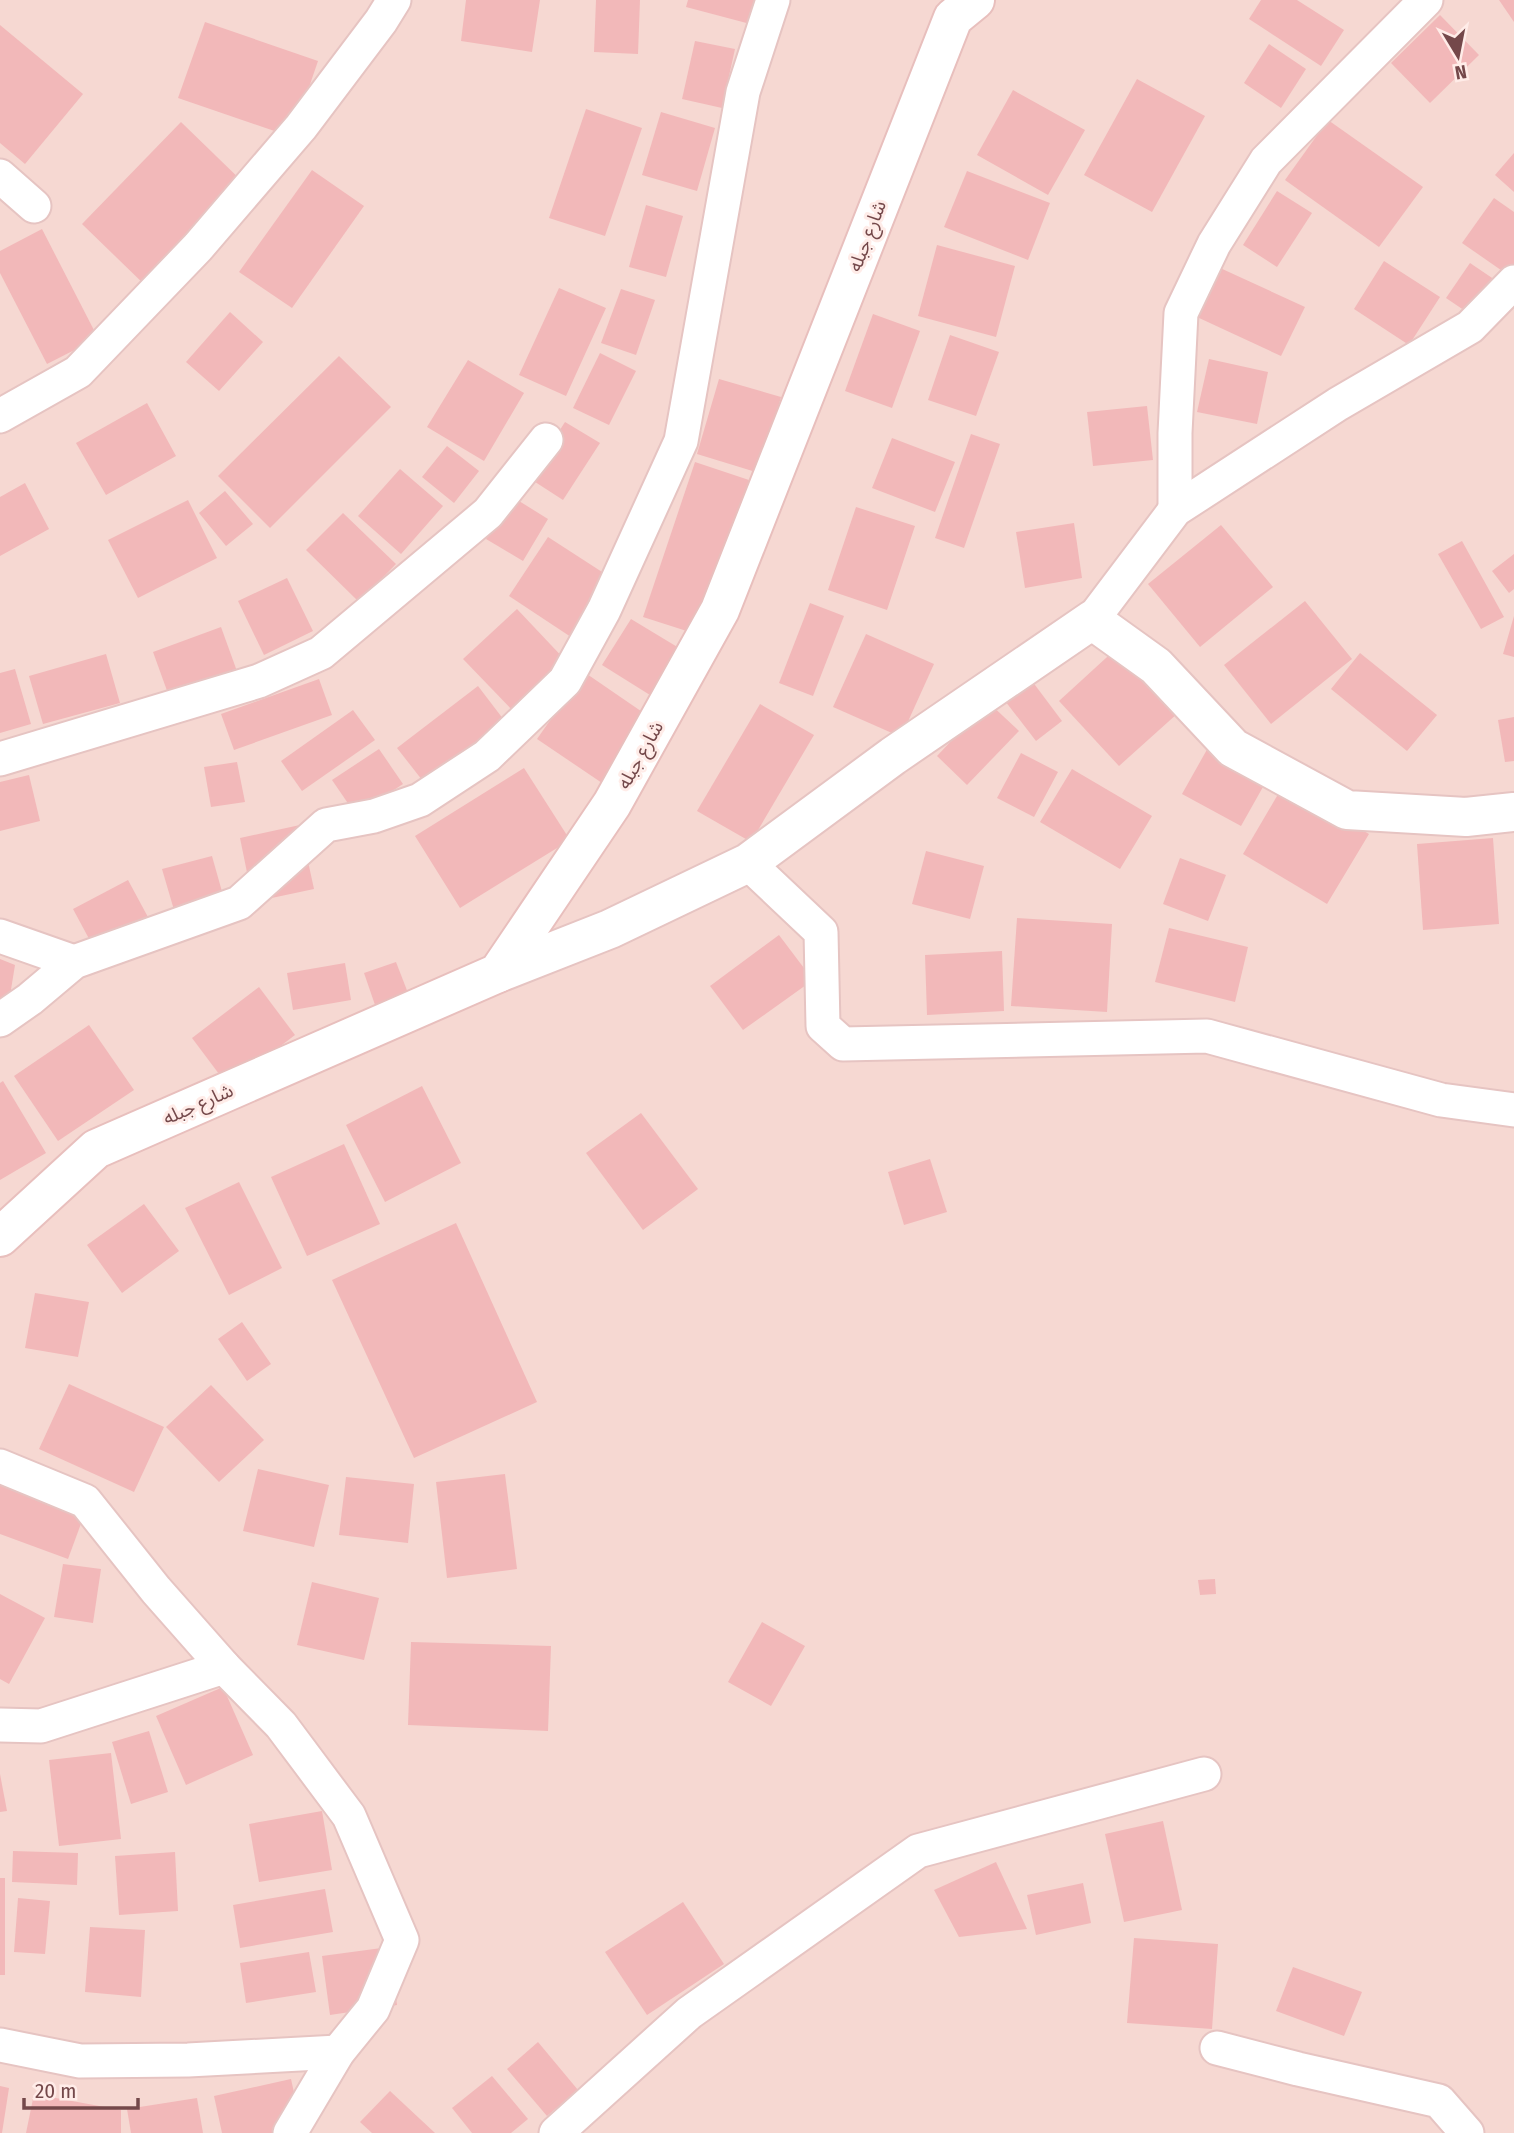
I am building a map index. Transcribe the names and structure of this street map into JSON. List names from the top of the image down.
{
  "streets": {
    "main road": ["شارع جبله"]
  },
  "scale_bar": "20 m",
  "north": "bottom"
}
